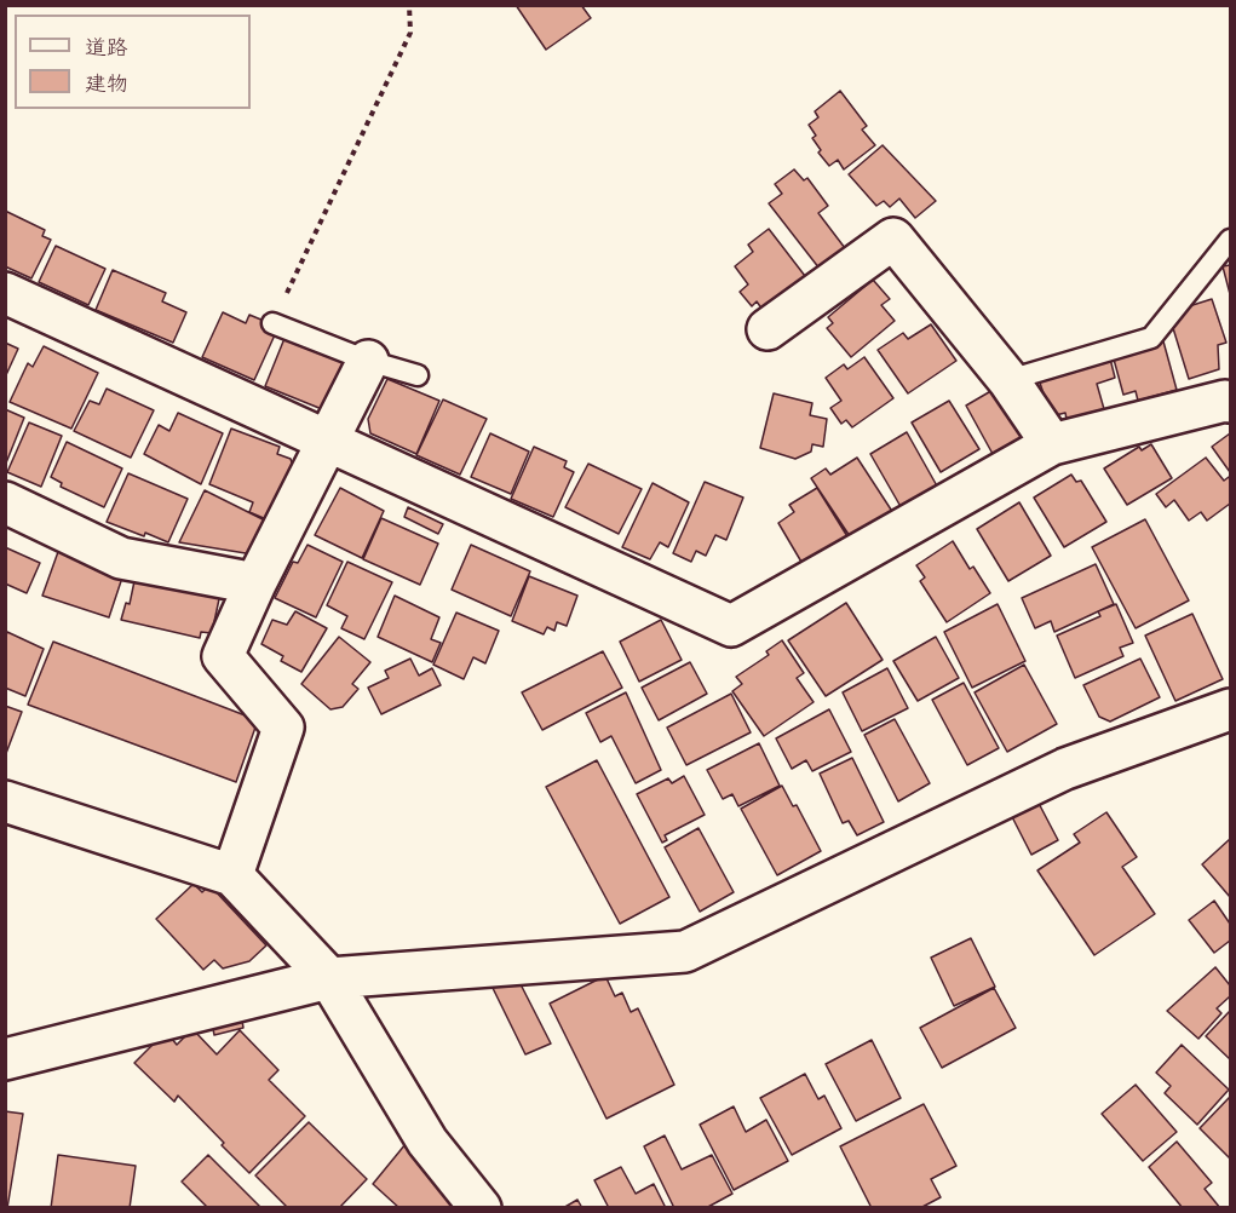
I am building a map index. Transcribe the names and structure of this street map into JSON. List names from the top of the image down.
{
  "legend": ["道路", "建物"]
}
